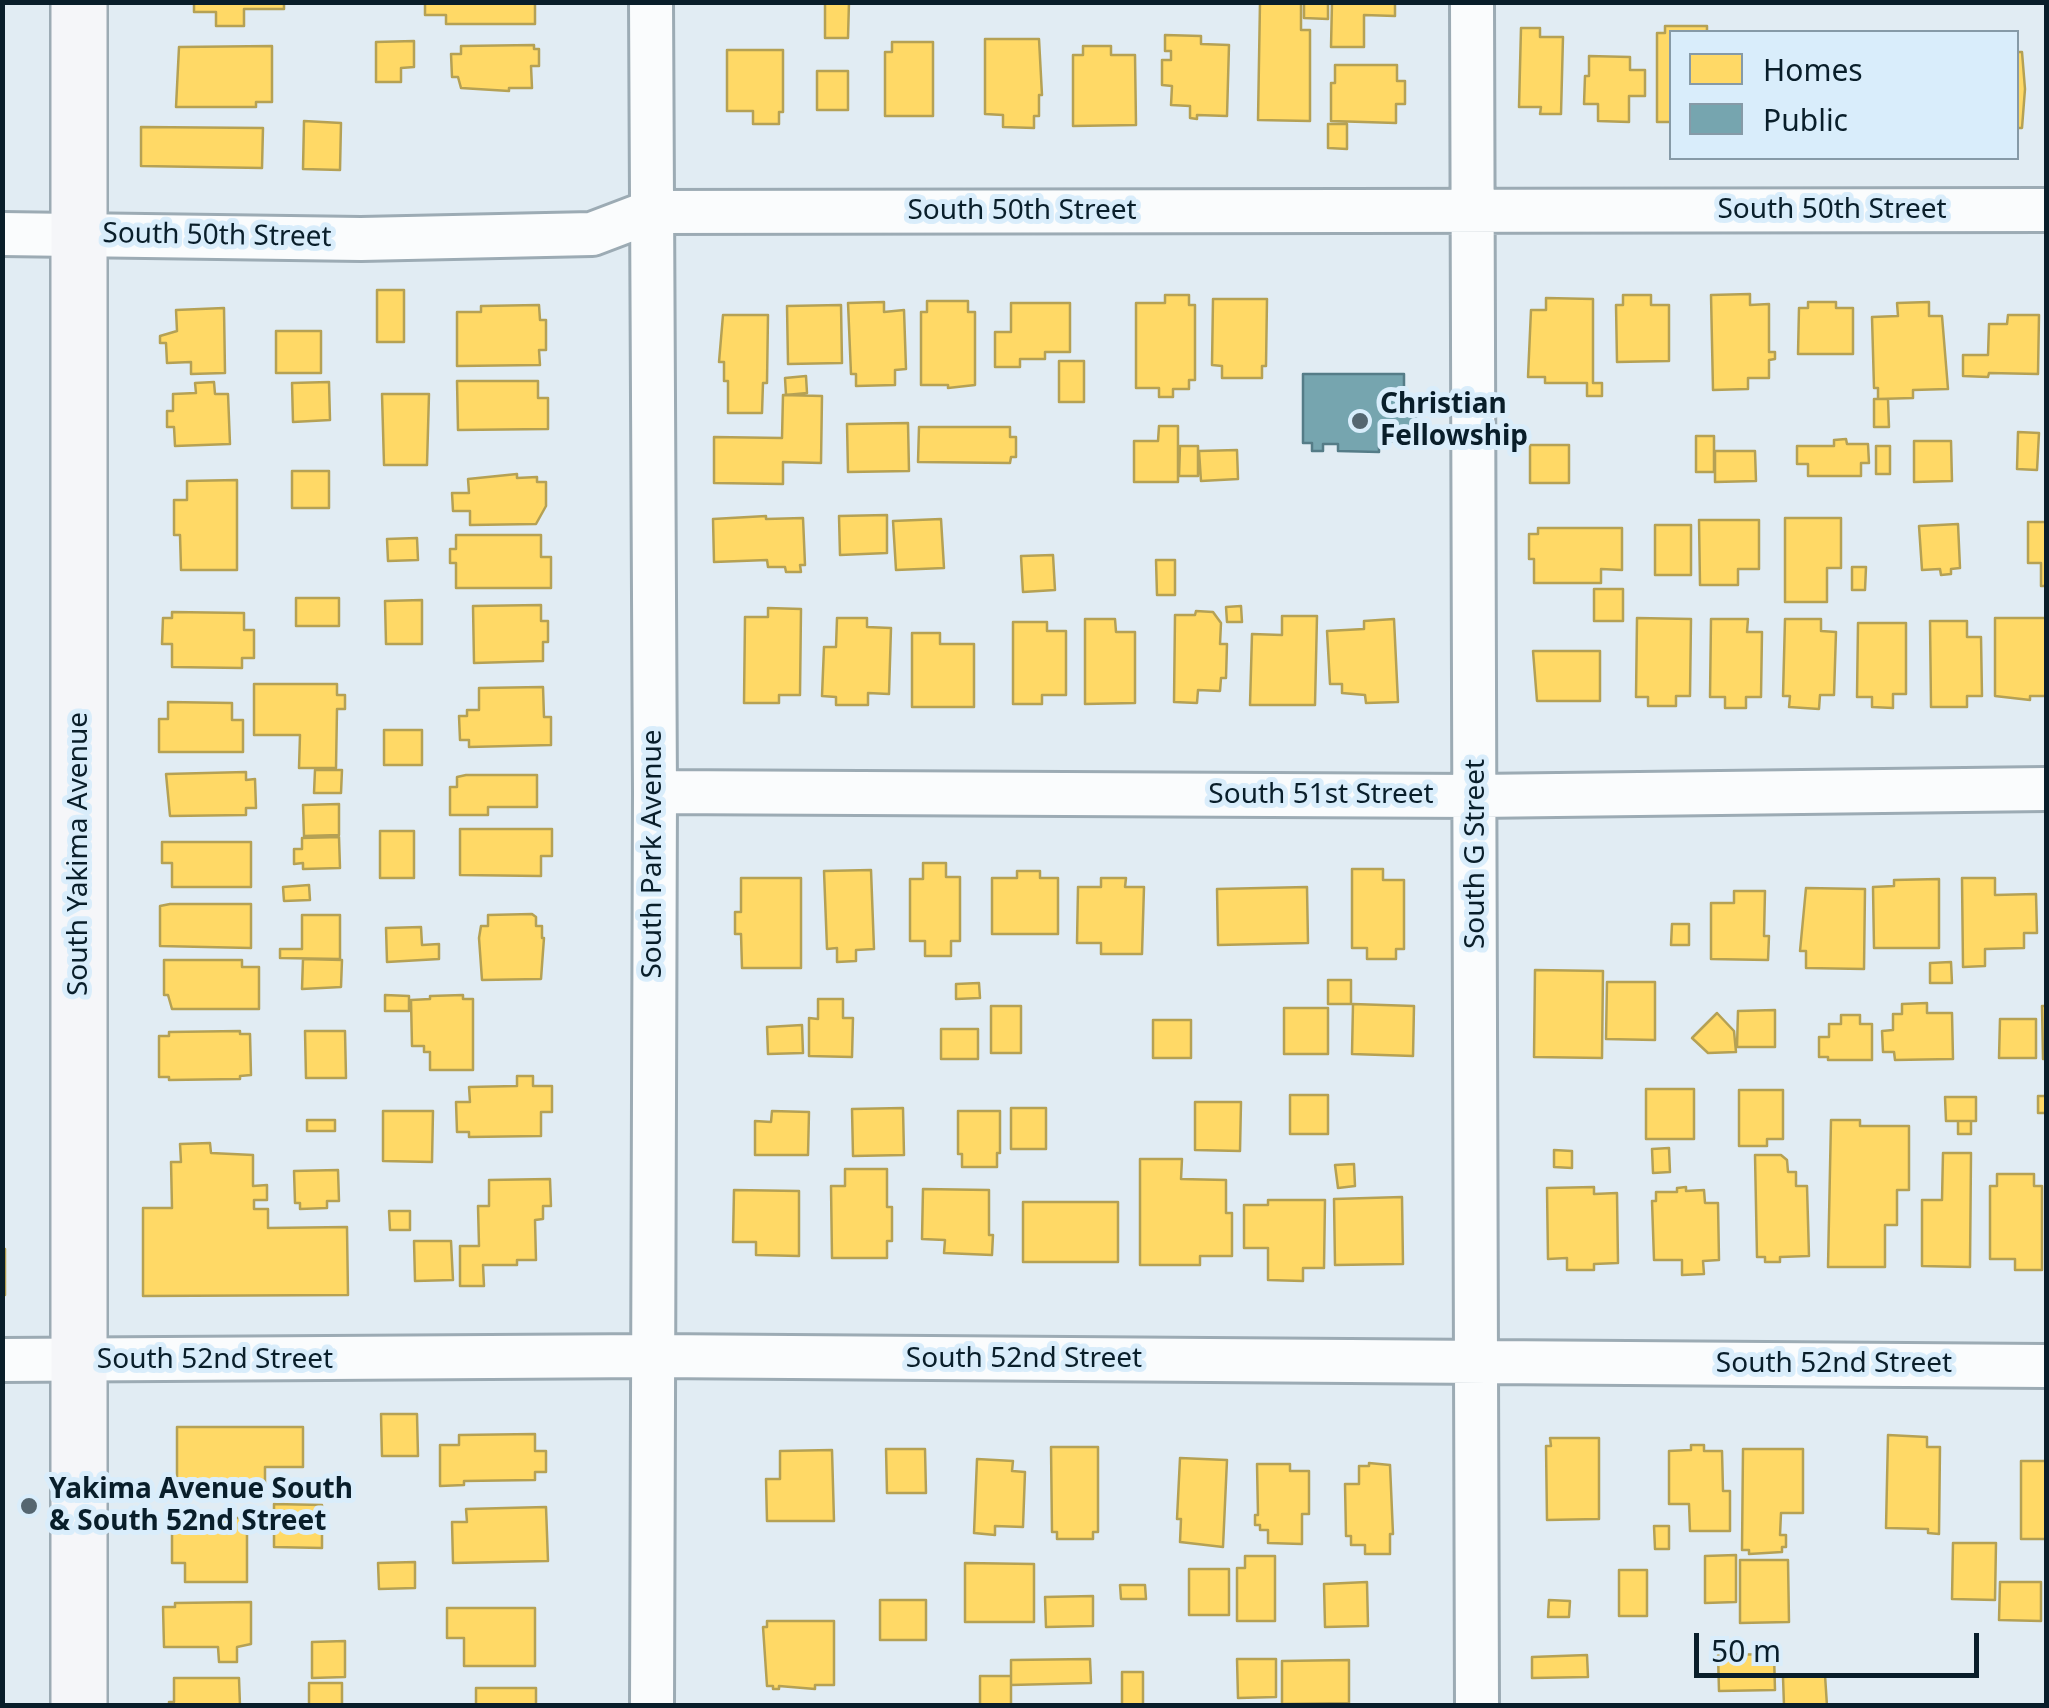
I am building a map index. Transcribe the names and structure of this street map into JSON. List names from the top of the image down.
{
  "streets": {
    "main road": ["South Yakima Avenue"],
    "street": [
      "South 50th Street",
      "South 51st Street",
      "South Park Avenue",
      "South G Street",
      "South 52nd Street"
    ]
  },
  "crossings": [
    ["South 50th Street", "South Yakima Avenue"],
    ["South 50th Street", "South Park Avenue"],
    ["South 50th Street", "South G Street"],
    ["South 51st Street", "South Park Avenue"],
    ["South 51st Street", "South G Street"],
    ["South Yakima Avenue", "South 52nd Street"],
    ["South Park Avenue", "South 52nd Street"],
    ["South G Street", "South 52nd Street"]
  ],
  "places": ["Christian Fellowship", "Yakima Avenue South & South 52nd Street"],
  "legend": ["Homes", "Public"],
  "scale_bar": "50 m"
}
